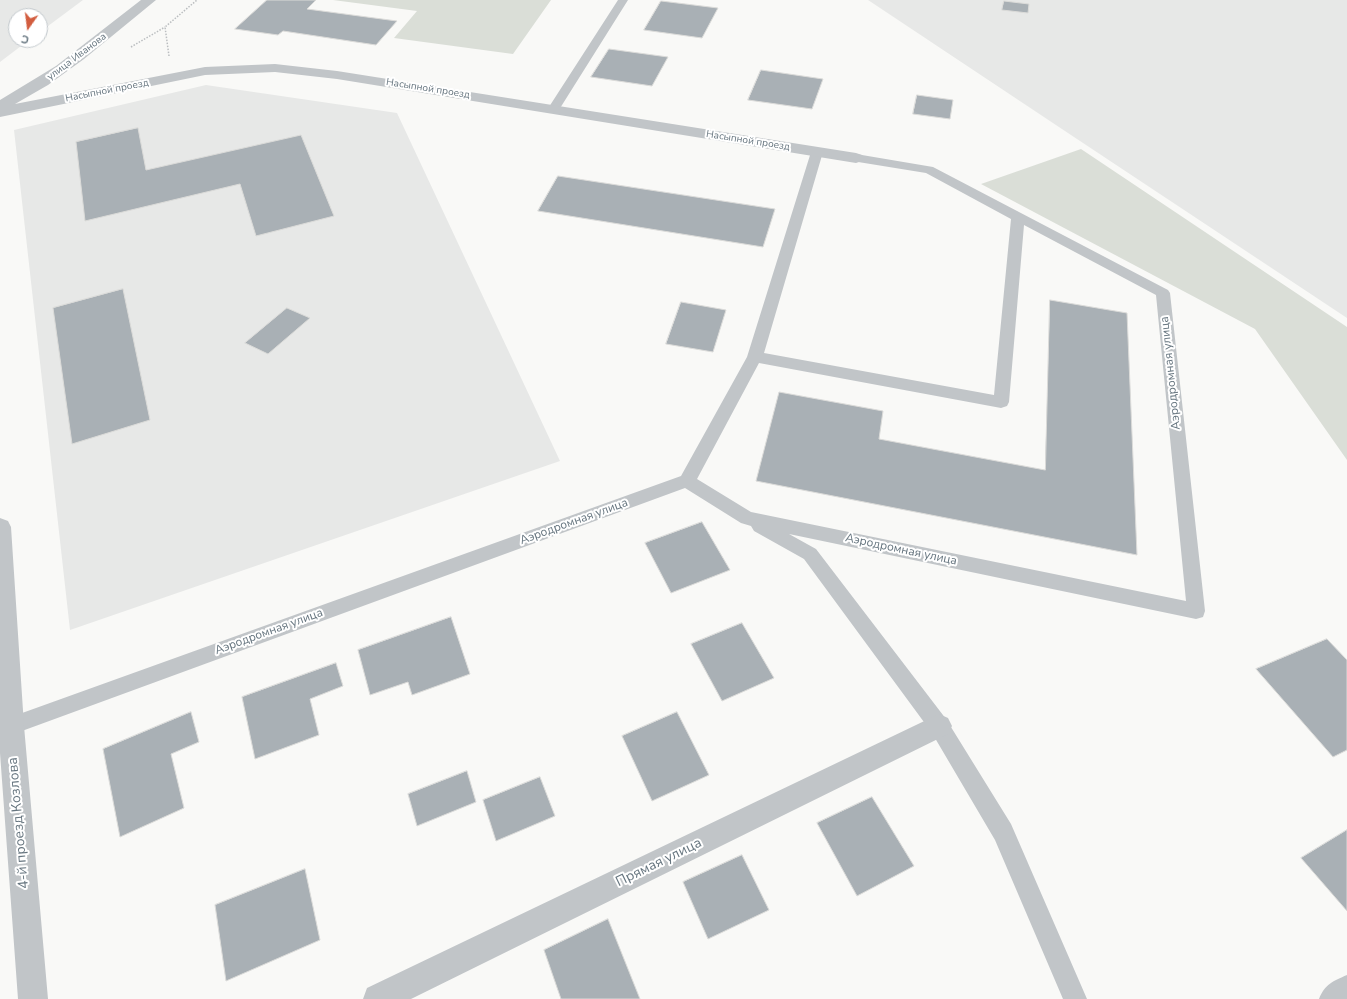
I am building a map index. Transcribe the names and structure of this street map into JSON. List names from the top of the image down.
{
  "streets": {
    "street": [
      "улица Иванова",
      "Насыпной проезд",
      "4-й проезд Козлова",
      "Прямая улица"
    ],
    "lane": ["Аэродромная улица"]
  },
  "crossings": [
    ["Насыпной проезд", "Аэродромная улица"],
    ["Аэродромная улица", "4-й проезд Козлова"]
  ],
  "north": "bottom"
}
